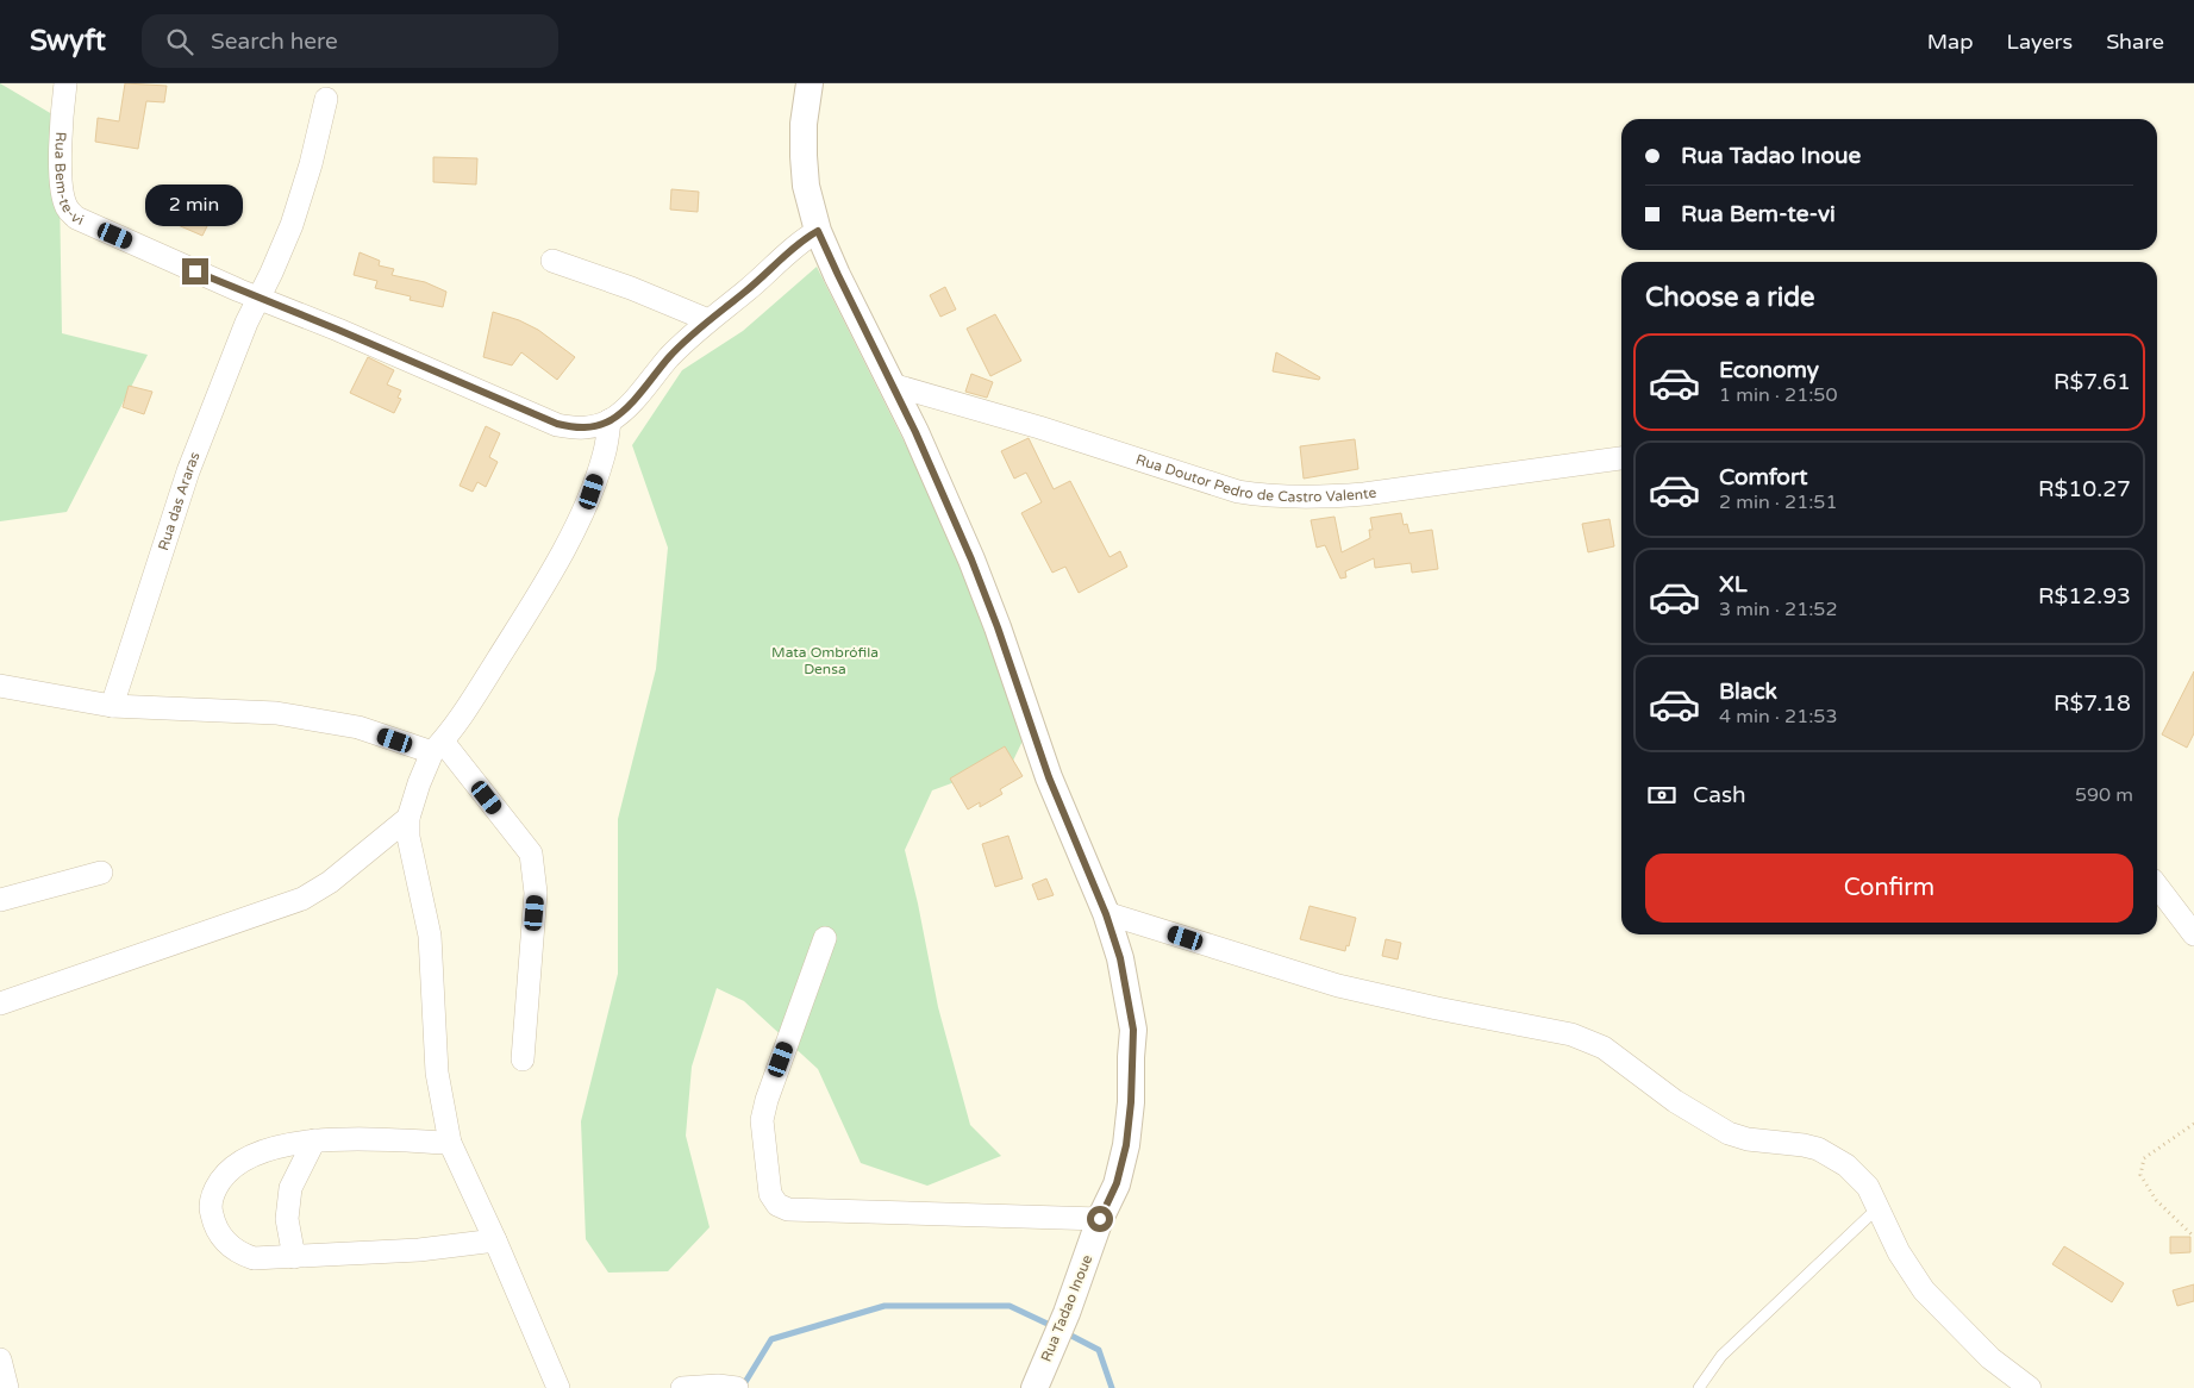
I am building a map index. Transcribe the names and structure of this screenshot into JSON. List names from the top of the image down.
{
  "streets": {
    "street": [
      "Rua Bem-te-vi",
      "Rua Doutor Pedro de Castro Valente",
      "Rua das Araras",
      "Rua Tadao Inoue"
    ]
  },
  "crossings": [
    ["Rua Bem-te-vi", "Rua das Araras"],
    ["Rua Doutor Pedro de Castro Valente", "Rua Tadao Inoue"]
  ],
  "parks": ["Mata Ombrófila Densa"],
  "page": {
    "header": "Swyft",
    "search": "Search here",
    "nav": ["Map", "Layers", "Share"],
    "banner": ["Rua Tadao Inoue", "Rua Bem-te-vi"],
    "bubble": "2 min",
    "heading": "Choose a ride",
    "list": [
      {
        "name": "Economy",
        "note": "1 min · 21:50",
        "value": "R$7.61"
      },
      {
        "name": "Comfort",
        "note": "2 min · 21:51",
        "value": "R$10.27"
      },
      {
        "name": "XL",
        "note": "3 min · 21:52",
        "value": "R$12.93"
      },
      {
        "name": "Black",
        "note": "4 min · 21:53",
        "value": "R$7.18"
      }
    ],
    "pay": ["Cash", "590 m"],
    "buttons": "Confirm"
  }
}
